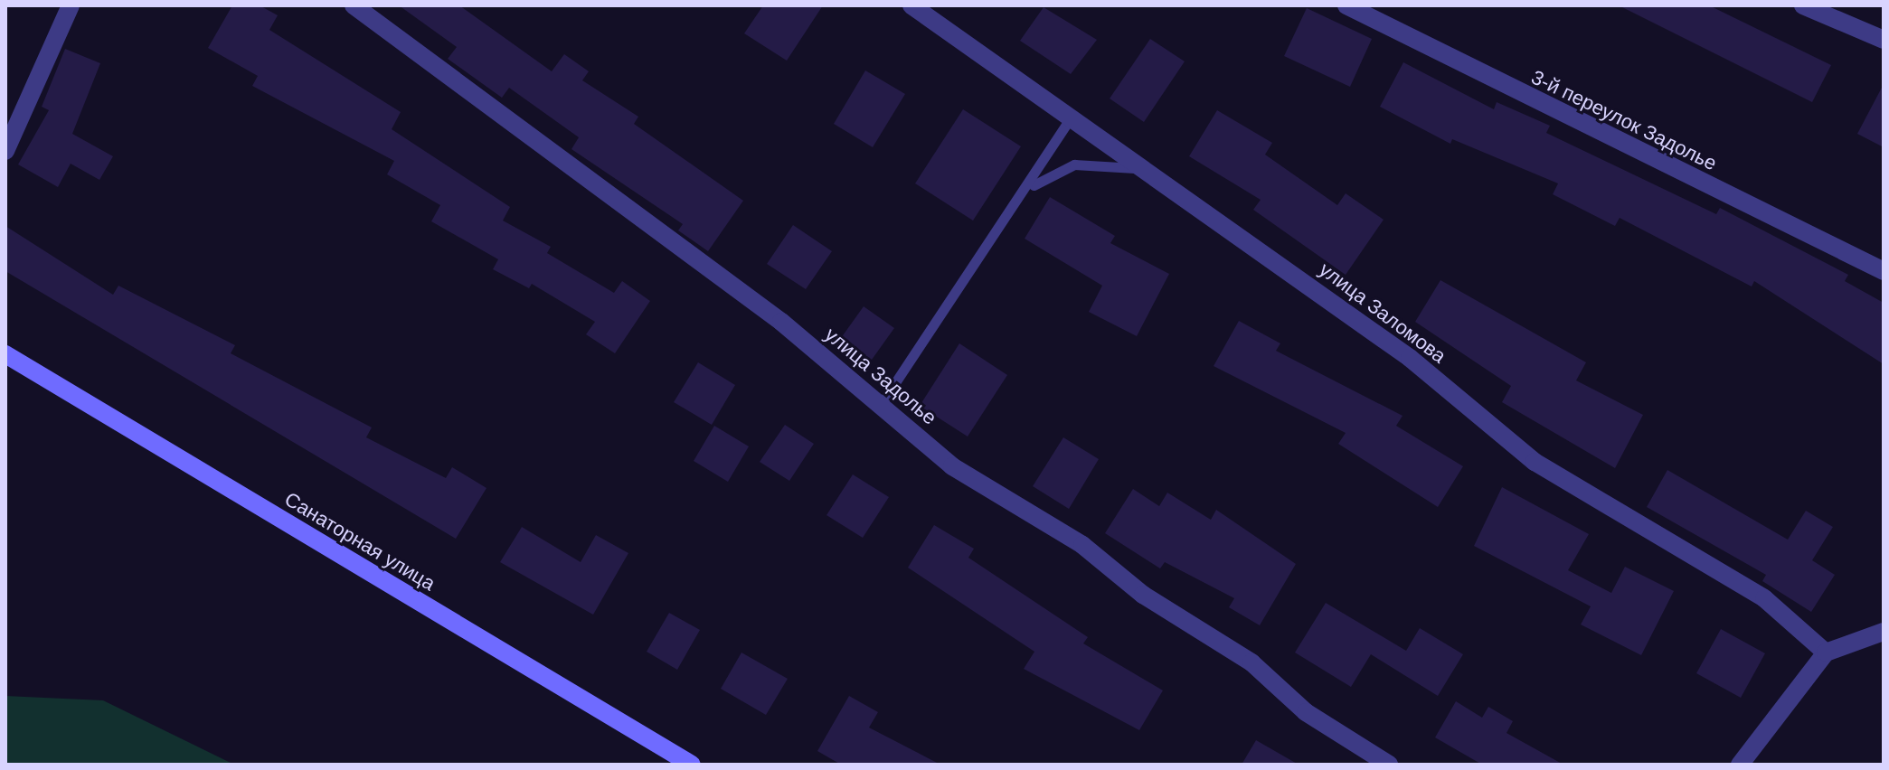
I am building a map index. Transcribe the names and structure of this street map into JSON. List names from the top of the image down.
{
  "streets": {
    "main road": ["Санаторная улица"],
    "street": ["3-й переулок Задолье", "улица Заломова", "улица Задолье"]
  }
}
